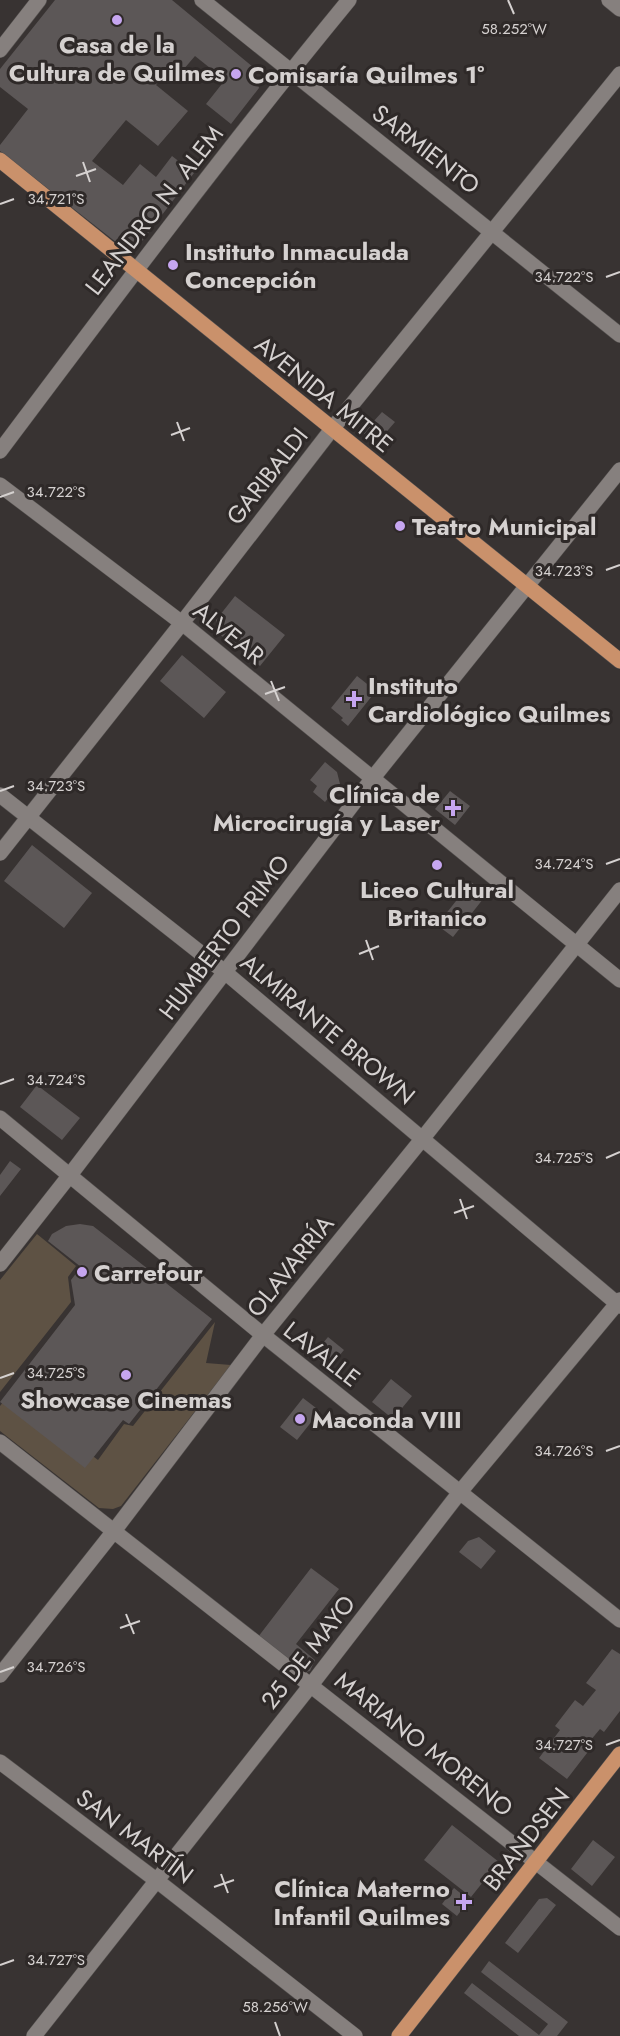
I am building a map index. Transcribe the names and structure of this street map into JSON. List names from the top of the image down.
{
  "streets": {
    "main road": ["AVENIDA MITRE", "BRANDSEN"],
    "street": [
      "SARMIENTO",
      "LEANDRO N. ALEM",
      "GARIBALDI",
      "ALVEAR",
      "HUMBERTO PRIMO",
      "ALMIRANTE BROWN",
      "OLAVARRÍA",
      "LAVALLE",
      "25 DE MAYO",
      "MARIANO MORENO",
      "SAN MARTÍN"
    ]
  },
  "crossings": [
    ["SARMIENTO", "LEANDRO N. ALEM"],
    ["SARMIENTO", "GARIBALDI"],
    ["LEANDRO N. ALEM", "AVENIDA MITRE"],
    ["AVENIDA MITRE", "GARIBALDI"],
    ["AVENIDA MITRE", "HUMBERTO PRIMO"],
    ["GARIBALDI", "ALVEAR"],
    ["GARIBALDI", "ALMIRANTE BROWN"],
    ["ALVEAR", "HUMBERTO PRIMO"],
    ["ALVEAR", "OLAVARRÍA"],
    ["HUMBERTO PRIMO", "ALMIRANTE BROWN"],
    ["HUMBERTO PRIMO", "LAVALLE"],
    ["ALMIRANTE BROWN", "OLAVARRÍA"],
    ["ALMIRANTE BROWN", "25 DE MAYO"],
    ["OLAVARRÍA", "LAVALLE"],
    ["OLAVARRÍA", "MARIANO MORENO"],
    ["LAVALLE", "25 DE MAYO"],
    ["25 DE MAYO", "MARIANO MORENO"],
    ["25 DE MAYO", "SAN MARTÍN"],
    ["MARIANO MORENO", "BRANDSEN"]
  ],
  "places": {
    "other": [
      "Casa de la Cultura de Quilmes",
      "Comisaría Quilmes 1°",
      "Instituto Inmaculada Concepción",
      "Teatro Municipal",
      "Liceo Cultural Britanico",
      "Carrefour",
      "Showcase Cinemas",
      "Maconda VIII"
    ],
    "health": ["Instituto Cardiológico Quilmes", "Clínica de Microcirugía y Laser", "Clínica Materno Infantil Quilmes"]
  },
  "coordinates": [
    "58.252°W",
    "34.721°S",
    "34.722°S",
    "34.723°S",
    "34.724°S",
    "34.725°S",
    "34.726°S",
    "34.727°S",
    "58.256°W"
  ]
}
